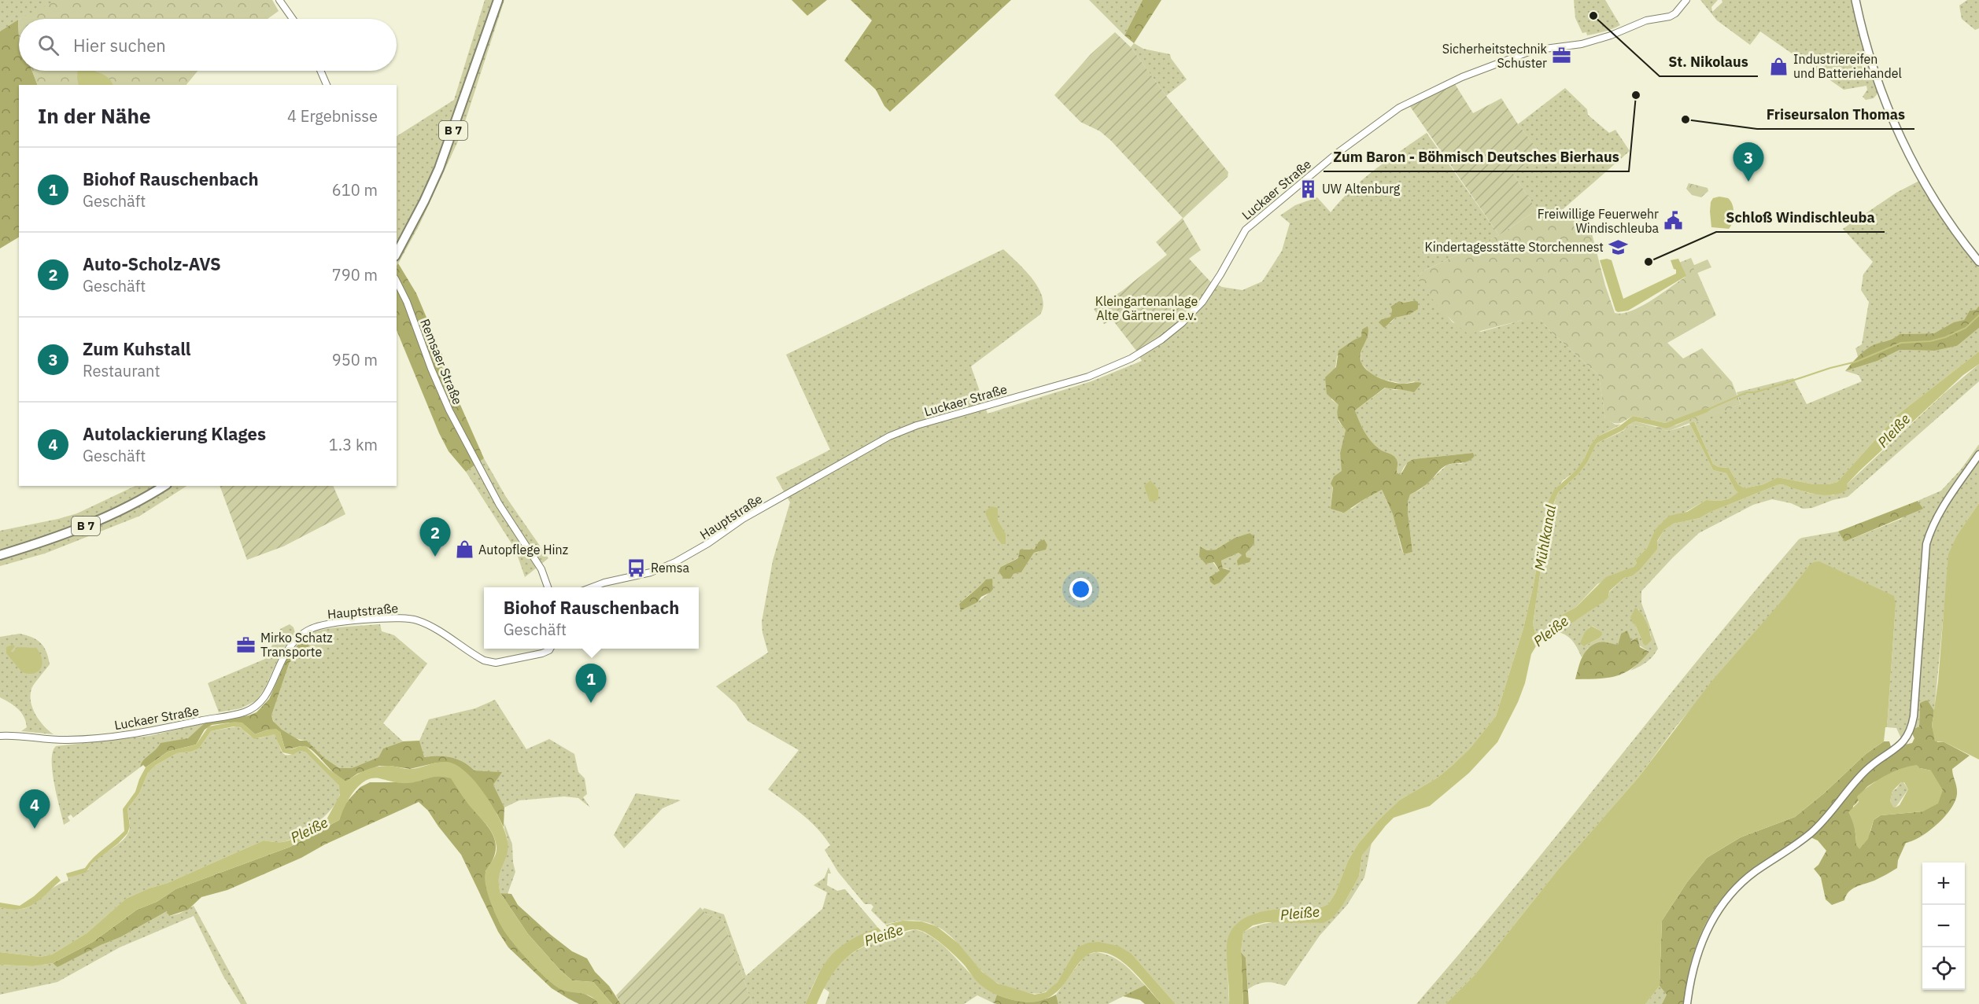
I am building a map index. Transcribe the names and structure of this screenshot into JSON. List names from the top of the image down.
{
  "streets": {
    "highway": ["B 7"],
    "street": ["Luckaer Straße", "Remsaer Straße", "Hauptstraße"]
  },
  "crossings": [
    ["Luckaer Straße", "Hauptstraße"]
  ],
  "water": ["Pleiße", "Mühlkanal"],
  "parks": ["Kleingartenanlage Alte Gärtnerei e.v."],
  "places": {
    "other": [
      "St. Nikolaus",
      "Zum Baron - Böhmisch Deutsches Bierhaus",
      "Friseursalon Thomas",
      "Schloß Windischleuba"
    ],
    "office": ["Sicherheitstechnik Schuster", "Mirko Schatz Transporte"],
    "shop": ["Industriereifen und Batteriehandel", "Autopflege Hinz"],
    "building": ["UW Altenburg"],
    "public building": ["Freiwillige Feuerwehr Windischleuba"],
    "school or university": ["Kindertagesstätte Storchennest"],
    "bus stop": ["Remsa"]
  },
  "page": {
    "search": "Hier suchen",
    "heading": ["In der Nähe", "4 Ergebnisse"],
    "pins": [
      "3",
      "2",
      "1",
      "4"
    ],
    "list": [
      {
        "mark": "1",
        "name": "Biohof Rauschenbach",
        "note": "Geschäft",
        "value": "610 m"
      },
      {
        "mark": "2",
        "name": "Auto-Scholz-AVS",
        "note": "Geschäft",
        "value": "790 m"
      },
      {
        "mark": "3",
        "name": "Zum Kuhstall",
        "note": "Restaurant",
        "value": "950 m"
      },
      {
        "mark": "4",
        "name": "Autolackierung Klages",
        "note": "Geschäft",
        "value": "1.3 km"
      }
    ],
    "popup": ["Biohof Rauschenbach", "Geschäft"],
    "map_buttons": ["+", "−"]
  }
}
